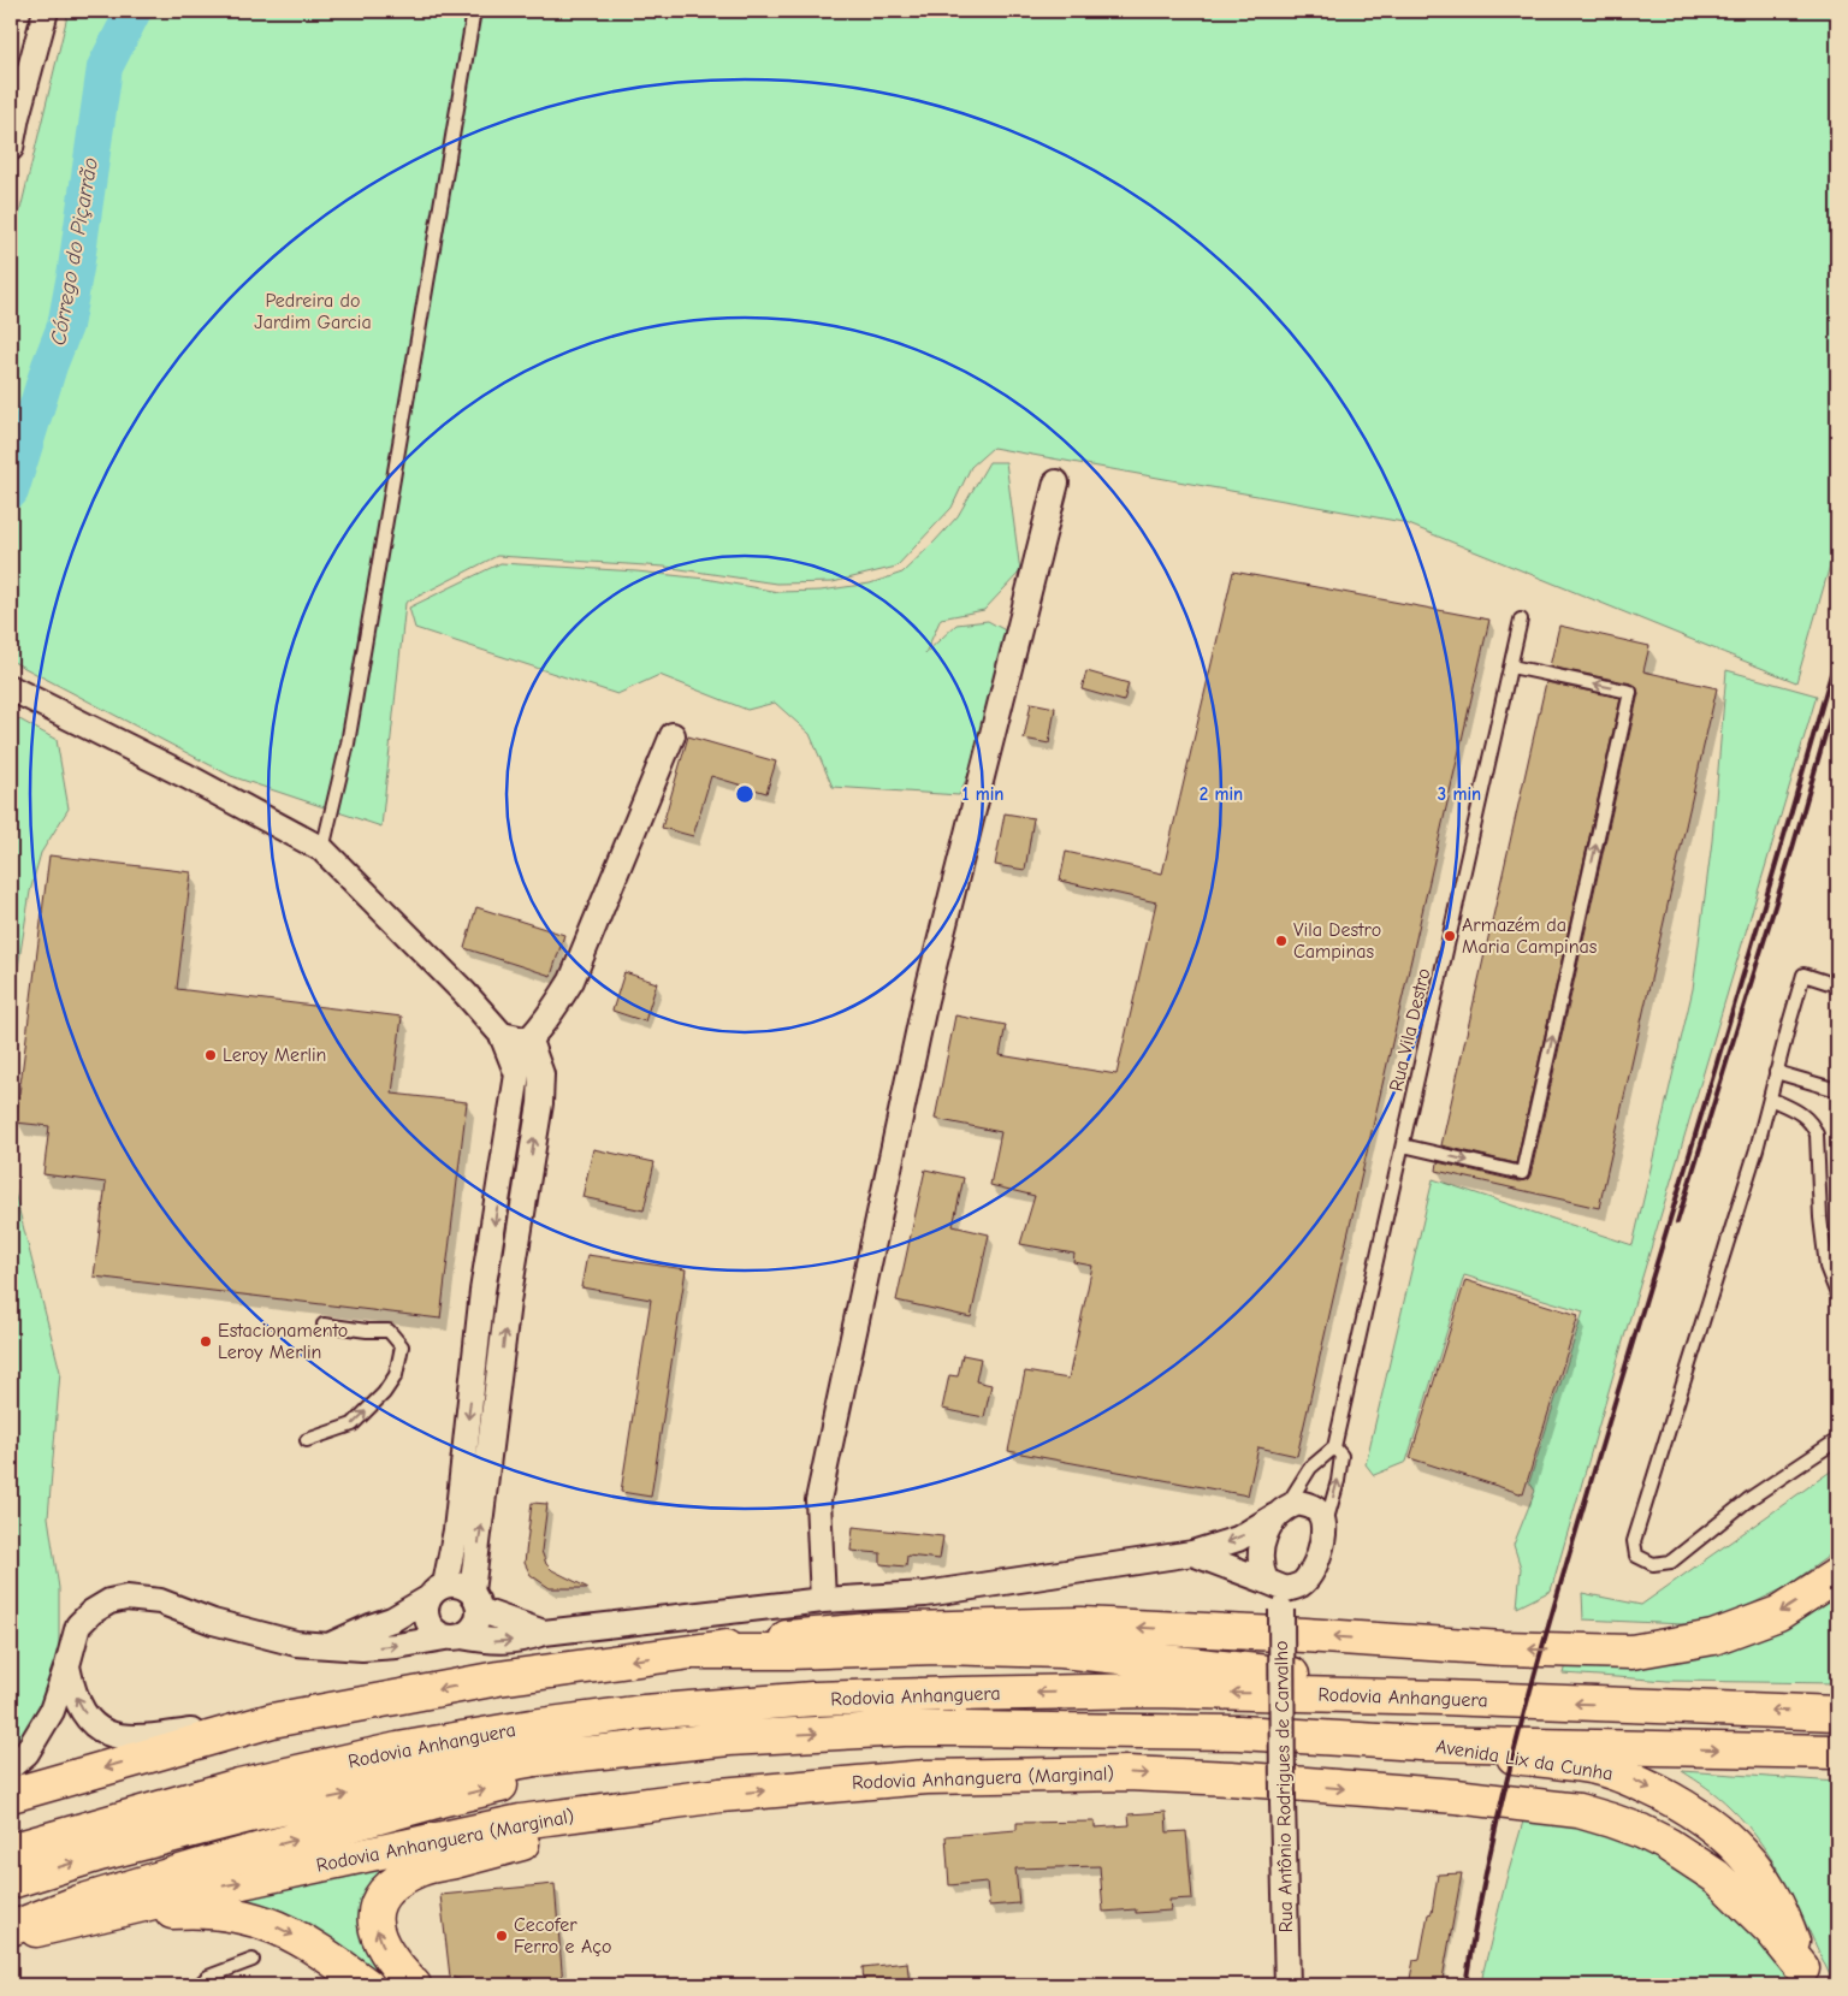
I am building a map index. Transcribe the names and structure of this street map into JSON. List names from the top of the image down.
{
  "streets": {
    "highway": ["Rodovia Anhanguera", "Avenida Lix da Cunha", "Rodovia Anhanguera (Marginal)"],
    "street": ["Rua Antônio Rodrigues de Carvalho"],
    "lane": ["Rua Vila Destro"]
  },
  "crossings": [
    ["Rua Vila Destro", "Rua Antônio Rodrigues de Carvalho"],
    ["Rodovia Anhanguera", "Avenida Lix da Cunha"],
    ["Avenida Lix da Cunha", "Rodovia Anhanguera (Marginal)"]
  ],
  "one_way": ["Avenida Lix da Cunha"],
  "water": ["Córrego do Piçarrão"],
  "parks": ["Pedreira do Jardim Garcia"],
  "places": [
    "Armazém da Maria Campinas",
    "Vila Destro Campinas",
    "Leroy Merlin",
    "Estacionamento Leroy Merlin",
    "Cecofer Ferro e Aço"
  ],
  "rings": ["1 min", "2 min", "3 min"]
}
